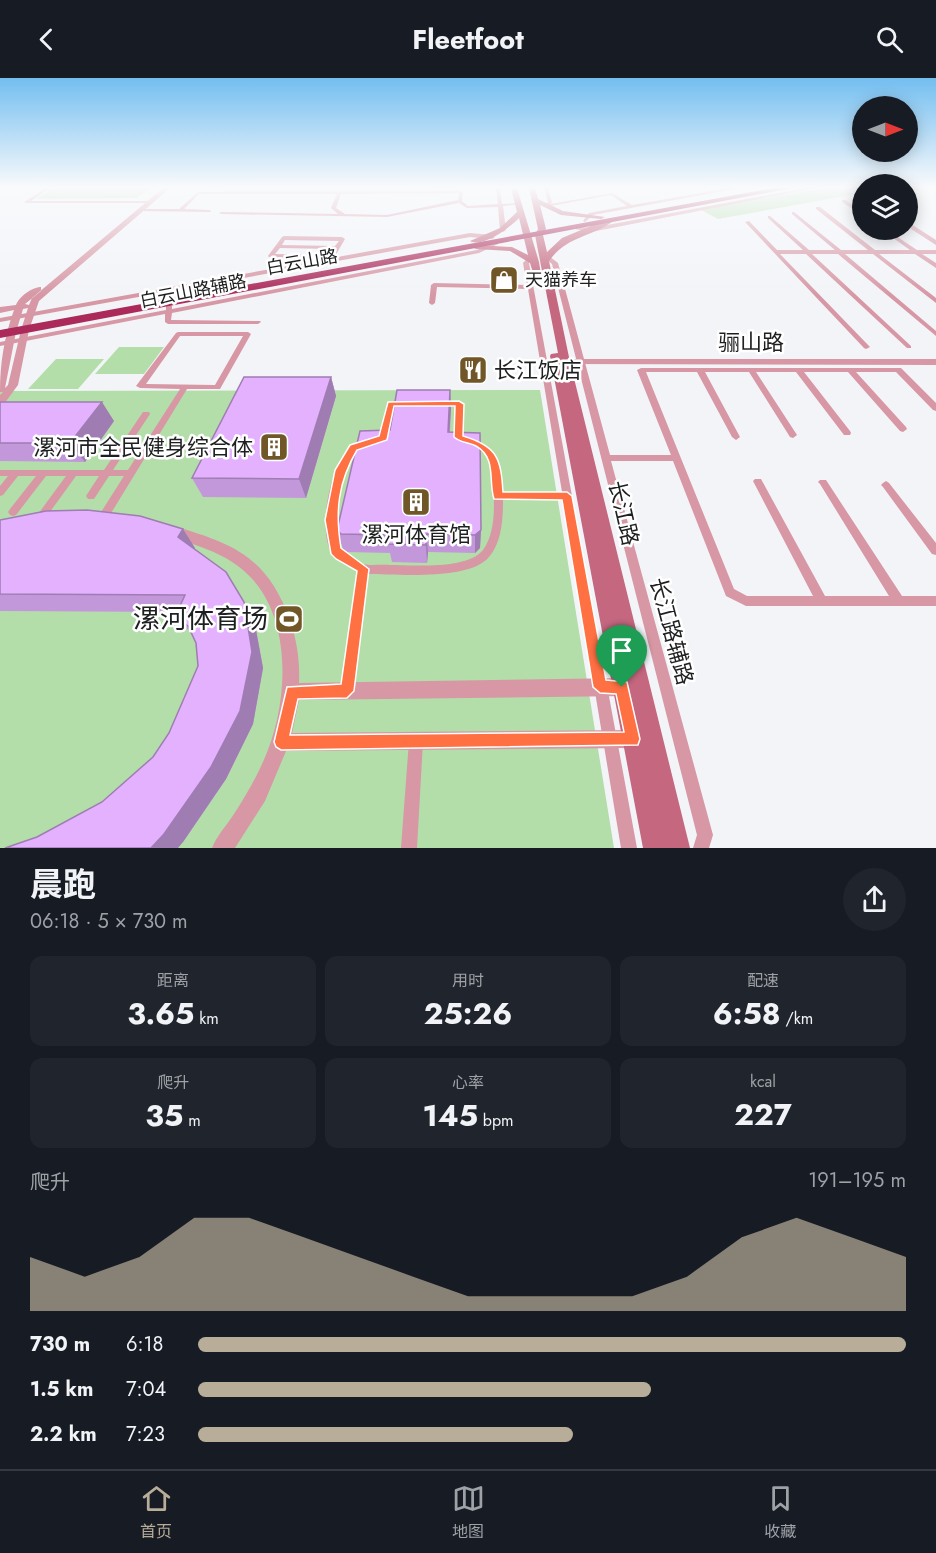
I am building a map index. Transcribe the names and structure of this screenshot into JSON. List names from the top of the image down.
{
  "streets": {
    "highway": ["白云山路"],
    "main road": ["长江路"],
    "street": ["骊山路", "长江路辅路"]
  },
  "crossings": [
    ["白云山路", "长江路"],
    ["骊山路", "长江路"],
    ["骊山路", "长江路辅路"],
    ["长江路", "长江路辅路"]
  ],
  "places": {
    "shop": ["天猫养车"],
    "restaurant": ["长江饭店"],
    "building": ["漯河市全民健身综合体", "漯河体育馆"],
    "sports": ["漯河体育场"]
  },
  "north": "right",
  "page": {
    "header": "Fleetfoot",
    "heading": ["晨跑", "06:18 · 5 × 730 m"],
    "stats": [
      ["距离", "3.65 km"],
      ["用时", "25:26"],
      ["配速", "6:58 /km"],
      ["爬升", "35 m"],
      ["心率", "145 bpm"],
      ["kcal", "227"]
    ],
    "chart": ["爬升", "191–195 m"],
    "list": [
      {
        "name": "730 m",
        "note": "6:18"
      },
      {
        "name": "1.5 km",
        "note": "7:04"
      },
      {
        "name": "2.2 km",
        "note": "7:23"
      }
    ],
    "tabs": ["首页", "地图", "收藏"]
  }
}
